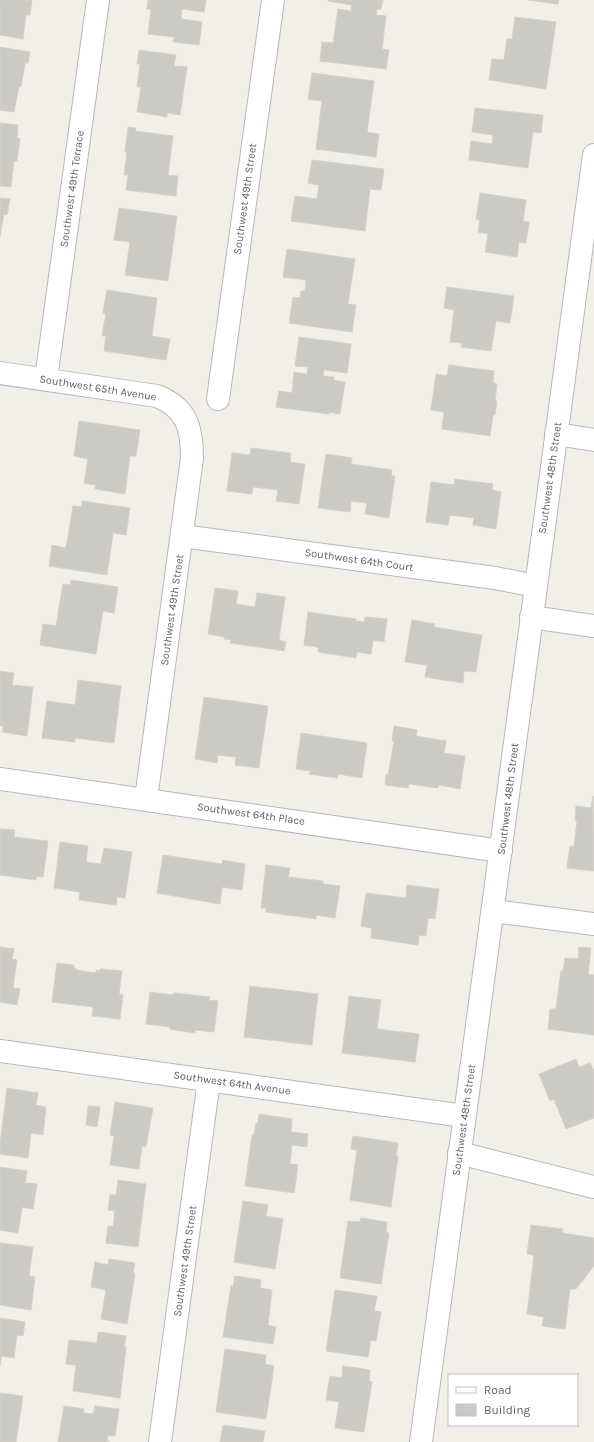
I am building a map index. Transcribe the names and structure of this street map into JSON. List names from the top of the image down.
{
  "streets": {
    "street": [
      "Southwest 49th Terrace",
      "Southwest 49th Street",
      "Southwest 65th Avenue",
      "Southwest 48th Street",
      "Southwest 64th Court",
      "Southwest 64th Place",
      "Southwest 64th Avenue"
    ]
  },
  "crossings": [
    ["Southwest 49th Terrace", "Southwest 65th Avenue"],
    ["Southwest 49th Street", "Southwest 65th Avenue"],
    ["Southwest 49th Street", "Southwest 64th Court"],
    ["Southwest 49th Street", "Southwest 64th Place"],
    ["Southwest 49th Street", "Southwest 64th Avenue"],
    ["Southwest 48th Street", "Southwest 64th Court"],
    ["Southwest 48th Street", "Southwest 64th Place"],
    ["Southwest 48th Street", "Southwest 64th Avenue"]
  ],
  "legend": ["Road", "Building"]
}
